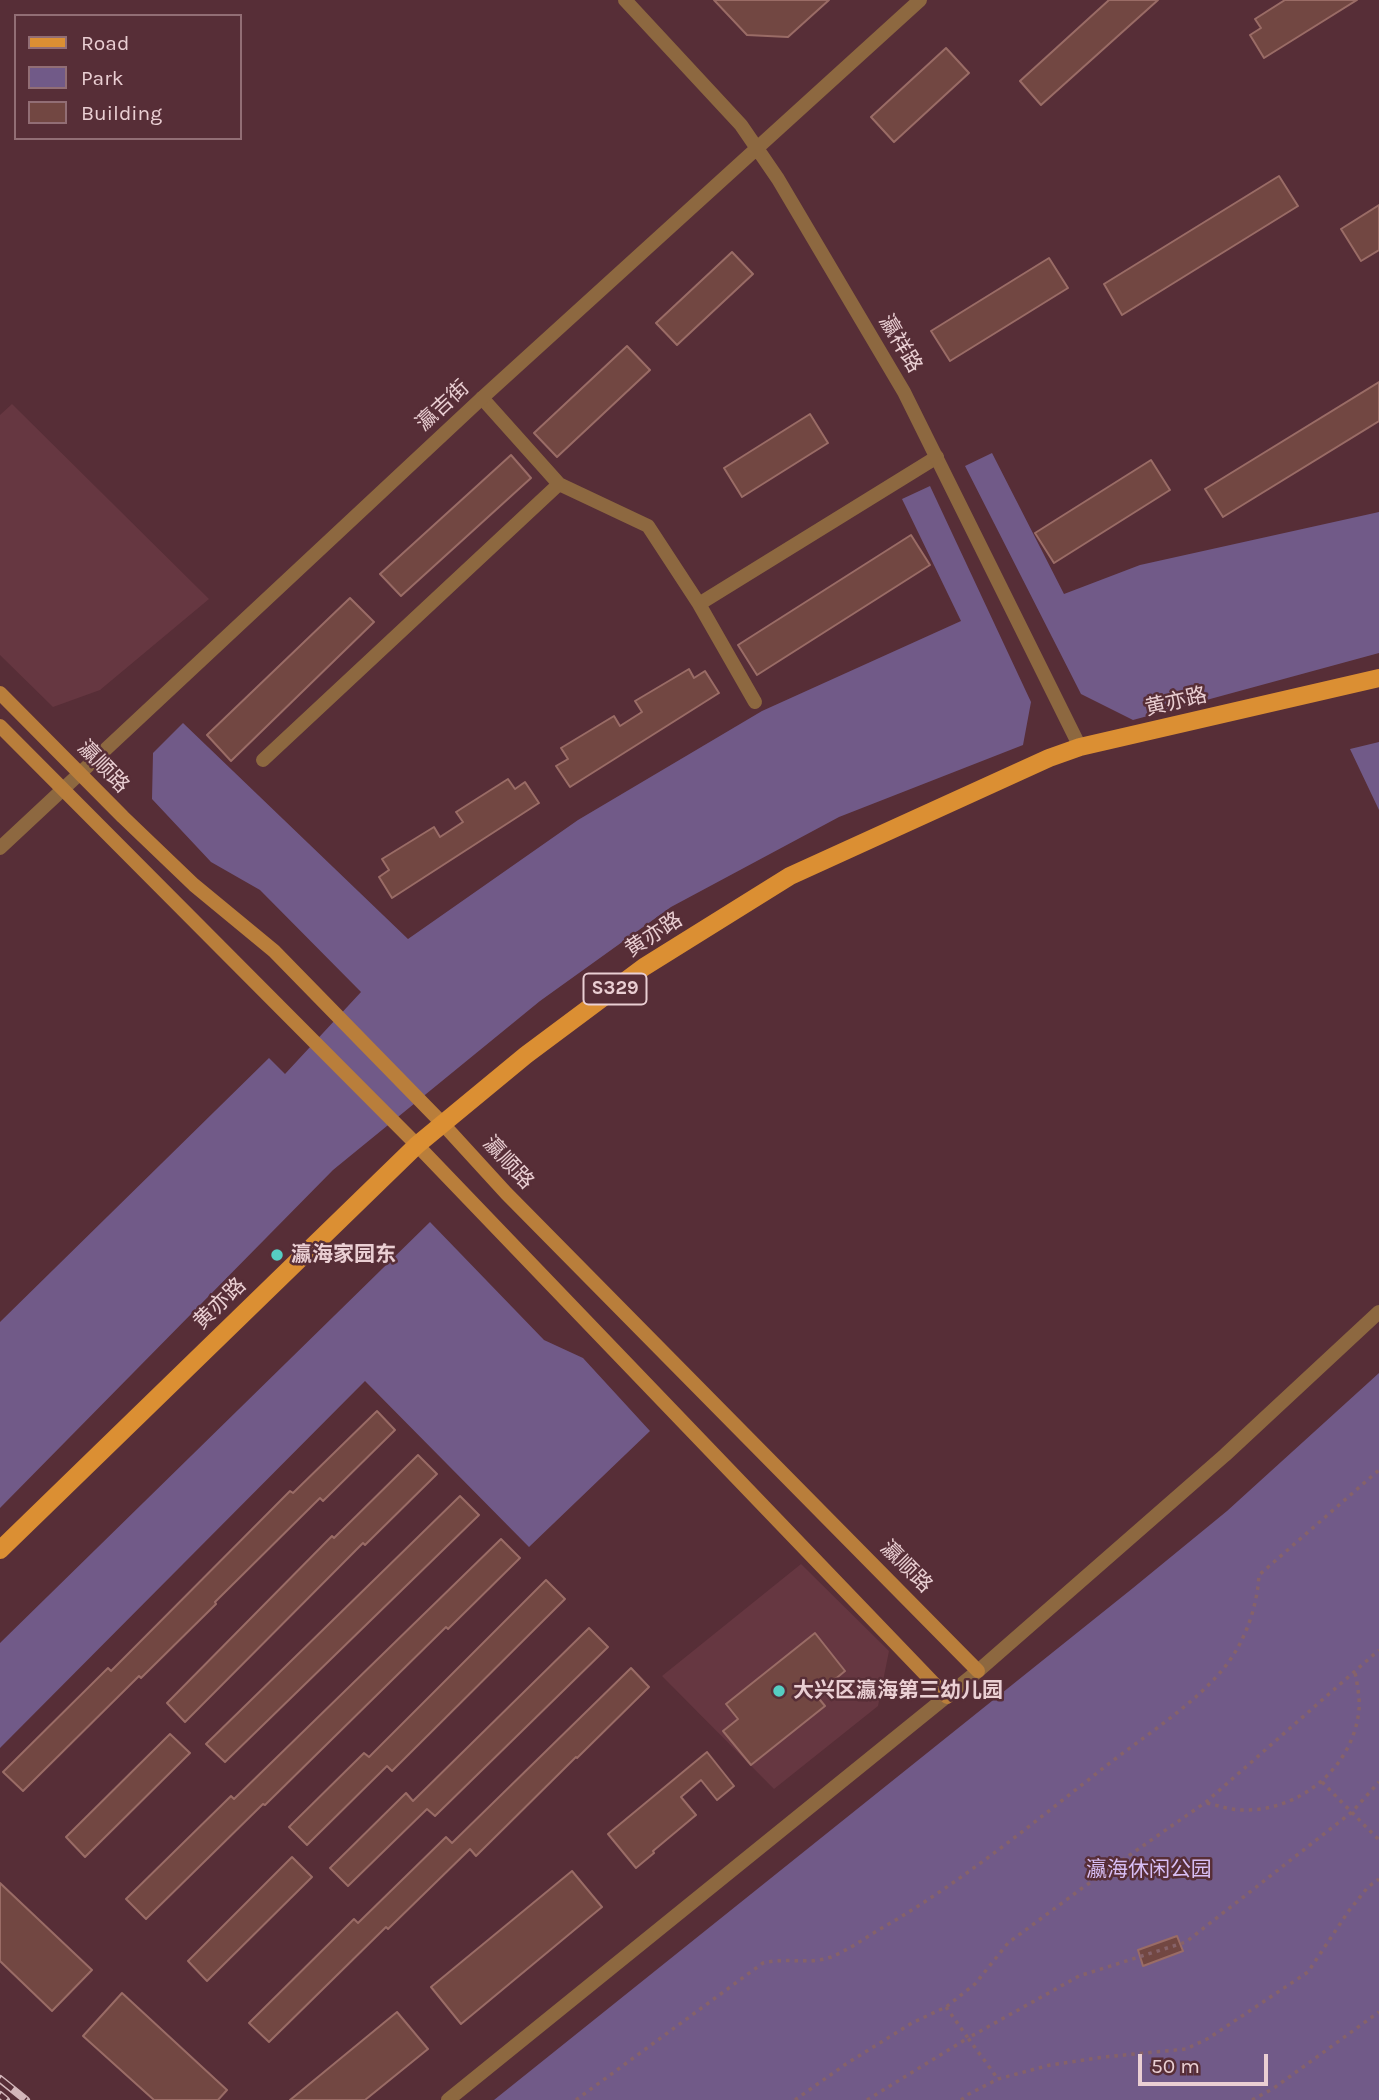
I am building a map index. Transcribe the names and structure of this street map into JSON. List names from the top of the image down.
{
  "streets": {
    "main road": ["黄亦路", "瀛顺路", "S329"],
    "street": ["瀛祥路", "瀛吉街"]
  },
  "crossings": [
    ["瀛祥路", "瀛吉街"],
    ["瀛祥路", "黄亦路"],
    ["瀛吉街", "瀛顺路"],
    ["黄亦路", "瀛顺路"]
  ],
  "parks": ["瀛海休闲公园"],
  "places": ["瀛海家园东", "大兴区瀛海第三幼儿园"],
  "legend": ["Road", "Park", "Building"],
  "scale_bar": "50 m"
}
